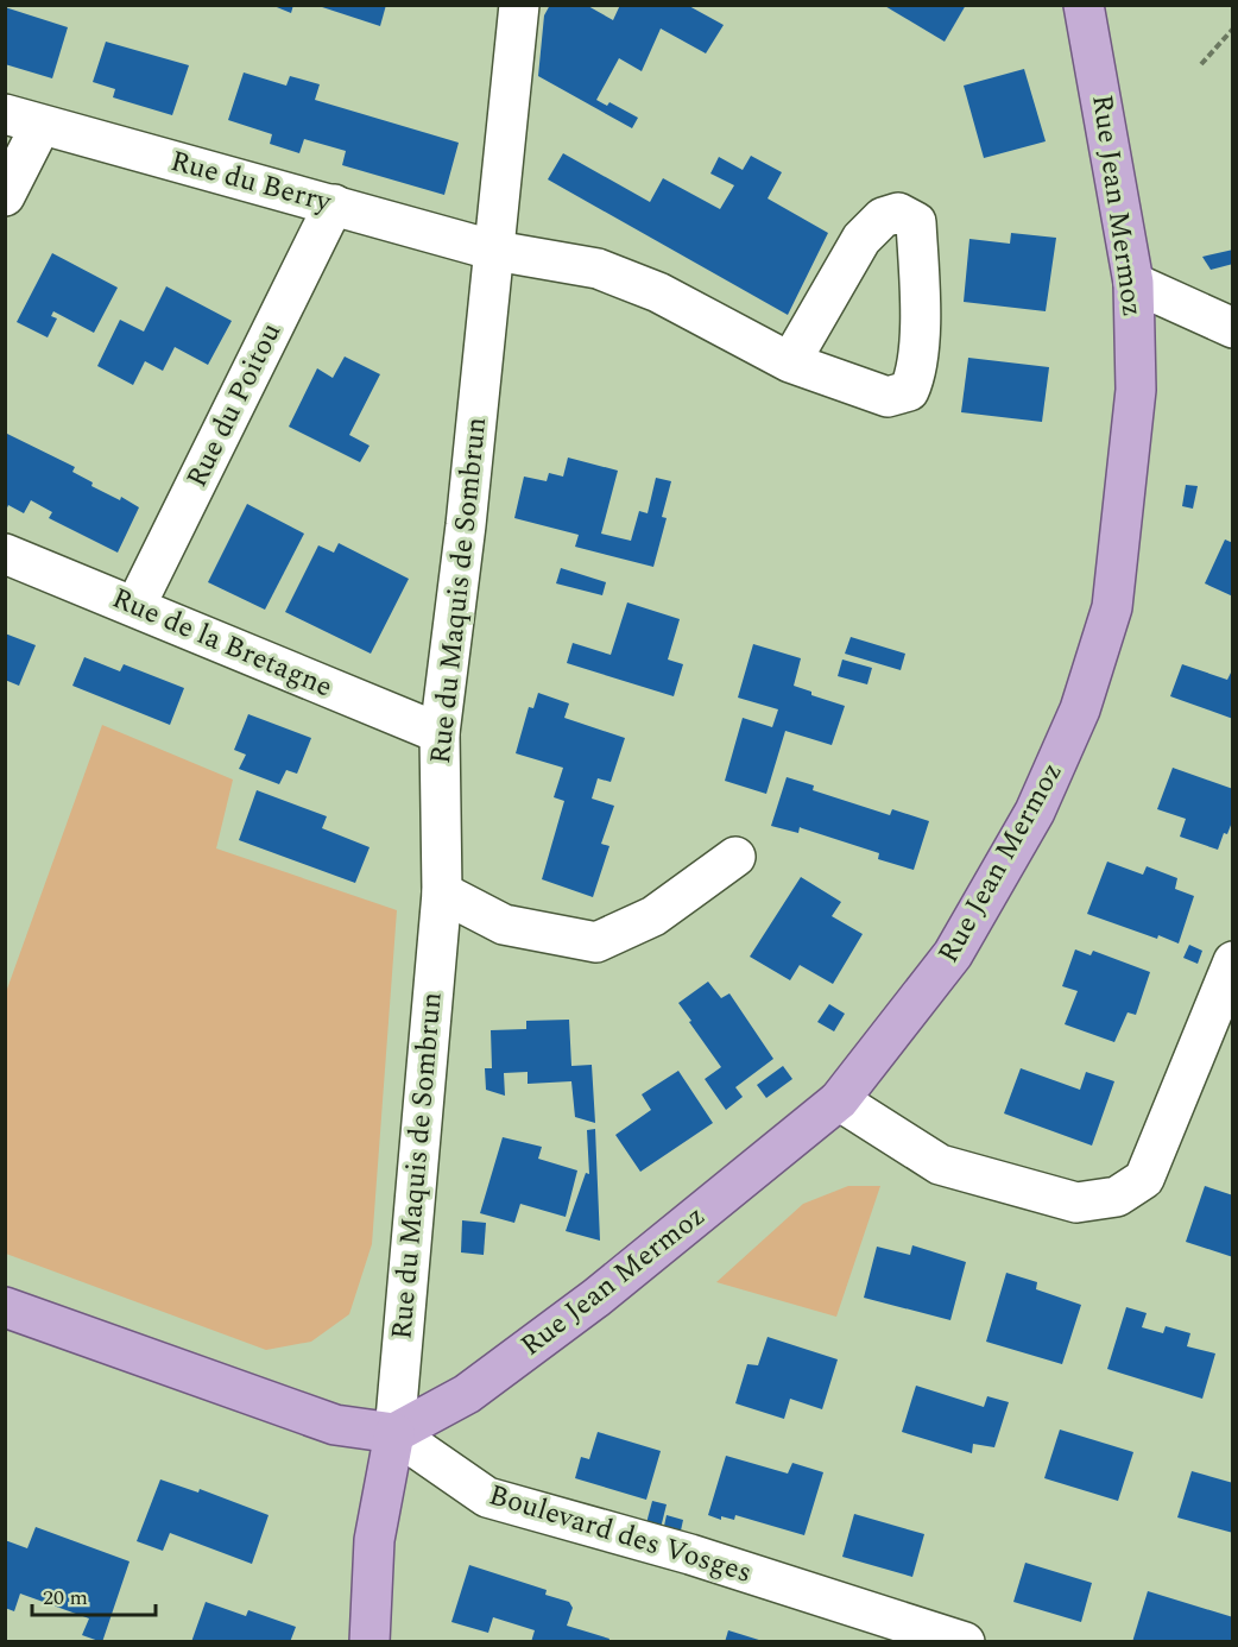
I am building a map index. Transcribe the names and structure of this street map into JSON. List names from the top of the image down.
{
  "streets": {
    "main road": ["Rue Jean Mermoz", "Boulevard des Vosges"],
    "street": [
      "Rue du Berry",
      "Rue du Poitou",
      "Rue du Maquis de Sombrun",
      "Rue de la Bretagne"
    ]
  },
  "crossings": [
    ["Rue du Berry", "Rue du Poitou"],
    ["Rue du Berry", "Rue du Maquis de Sombrun"],
    ["Rue Jean Mermoz", "Rue du Maquis de Sombrun"],
    ["Rue Jean Mermoz", "Boulevard des Vosges"],
    ["Rue du Poitou", "Rue de la Bretagne"],
    ["Rue du Maquis de Sombrun", "Rue de la Bretagne"],
    ["Rue du Maquis de Sombrun", "Boulevard des Vosges"]
  ],
  "scale_bar": "20 m"
}
